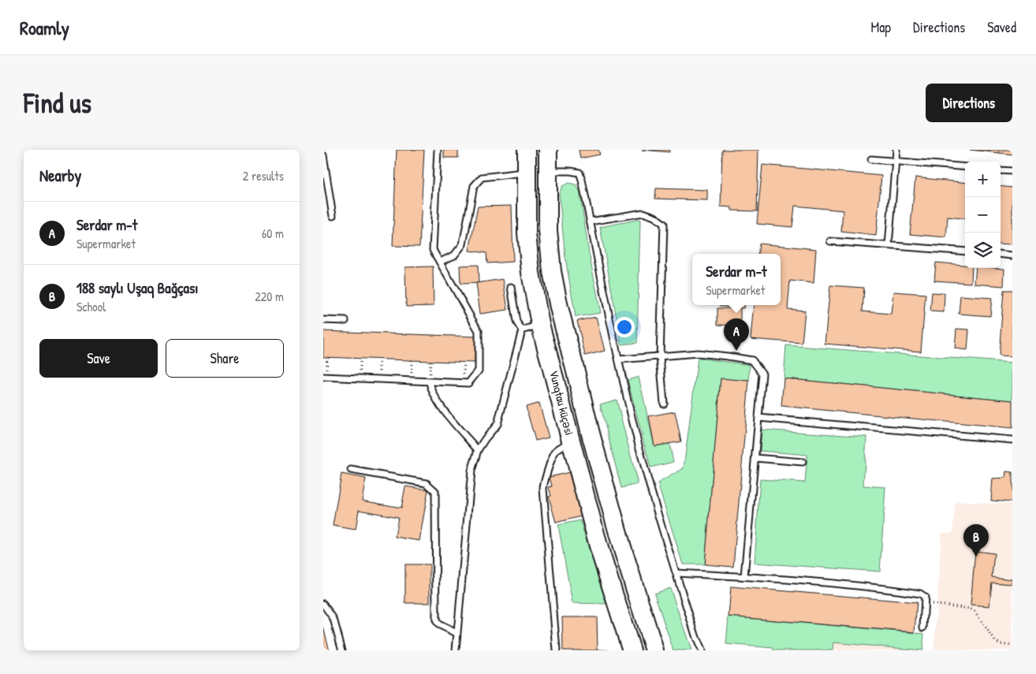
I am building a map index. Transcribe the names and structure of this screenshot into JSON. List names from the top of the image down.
{
  "streets": {
    "main road": ["Vunqtau küçəsi"]
  },
  "page": {
    "header": "Roamly",
    "nav": ["Map", "Directions", "Saved"],
    "buttons": [
      "Directions",
      ["Save", "Share"]
    ],
    "title": "Find us",
    "heading": ["Nearby", "2 results"],
    "map_buttons": ["+", "−"],
    "list": [
      {
        "mark": "A",
        "name": "Serdar m-t",
        "note": "Supermarket",
        "value": "60 m"
      },
      {
        "mark": "B",
        "name": "188 saylı Uşaq Bağçası",
        "note": "School",
        "value": "220 m"
      }
    ],
    "popup": ["Serdar m-t", "Supermarket"],
    "pins": ["A", "B"]
  }
}
